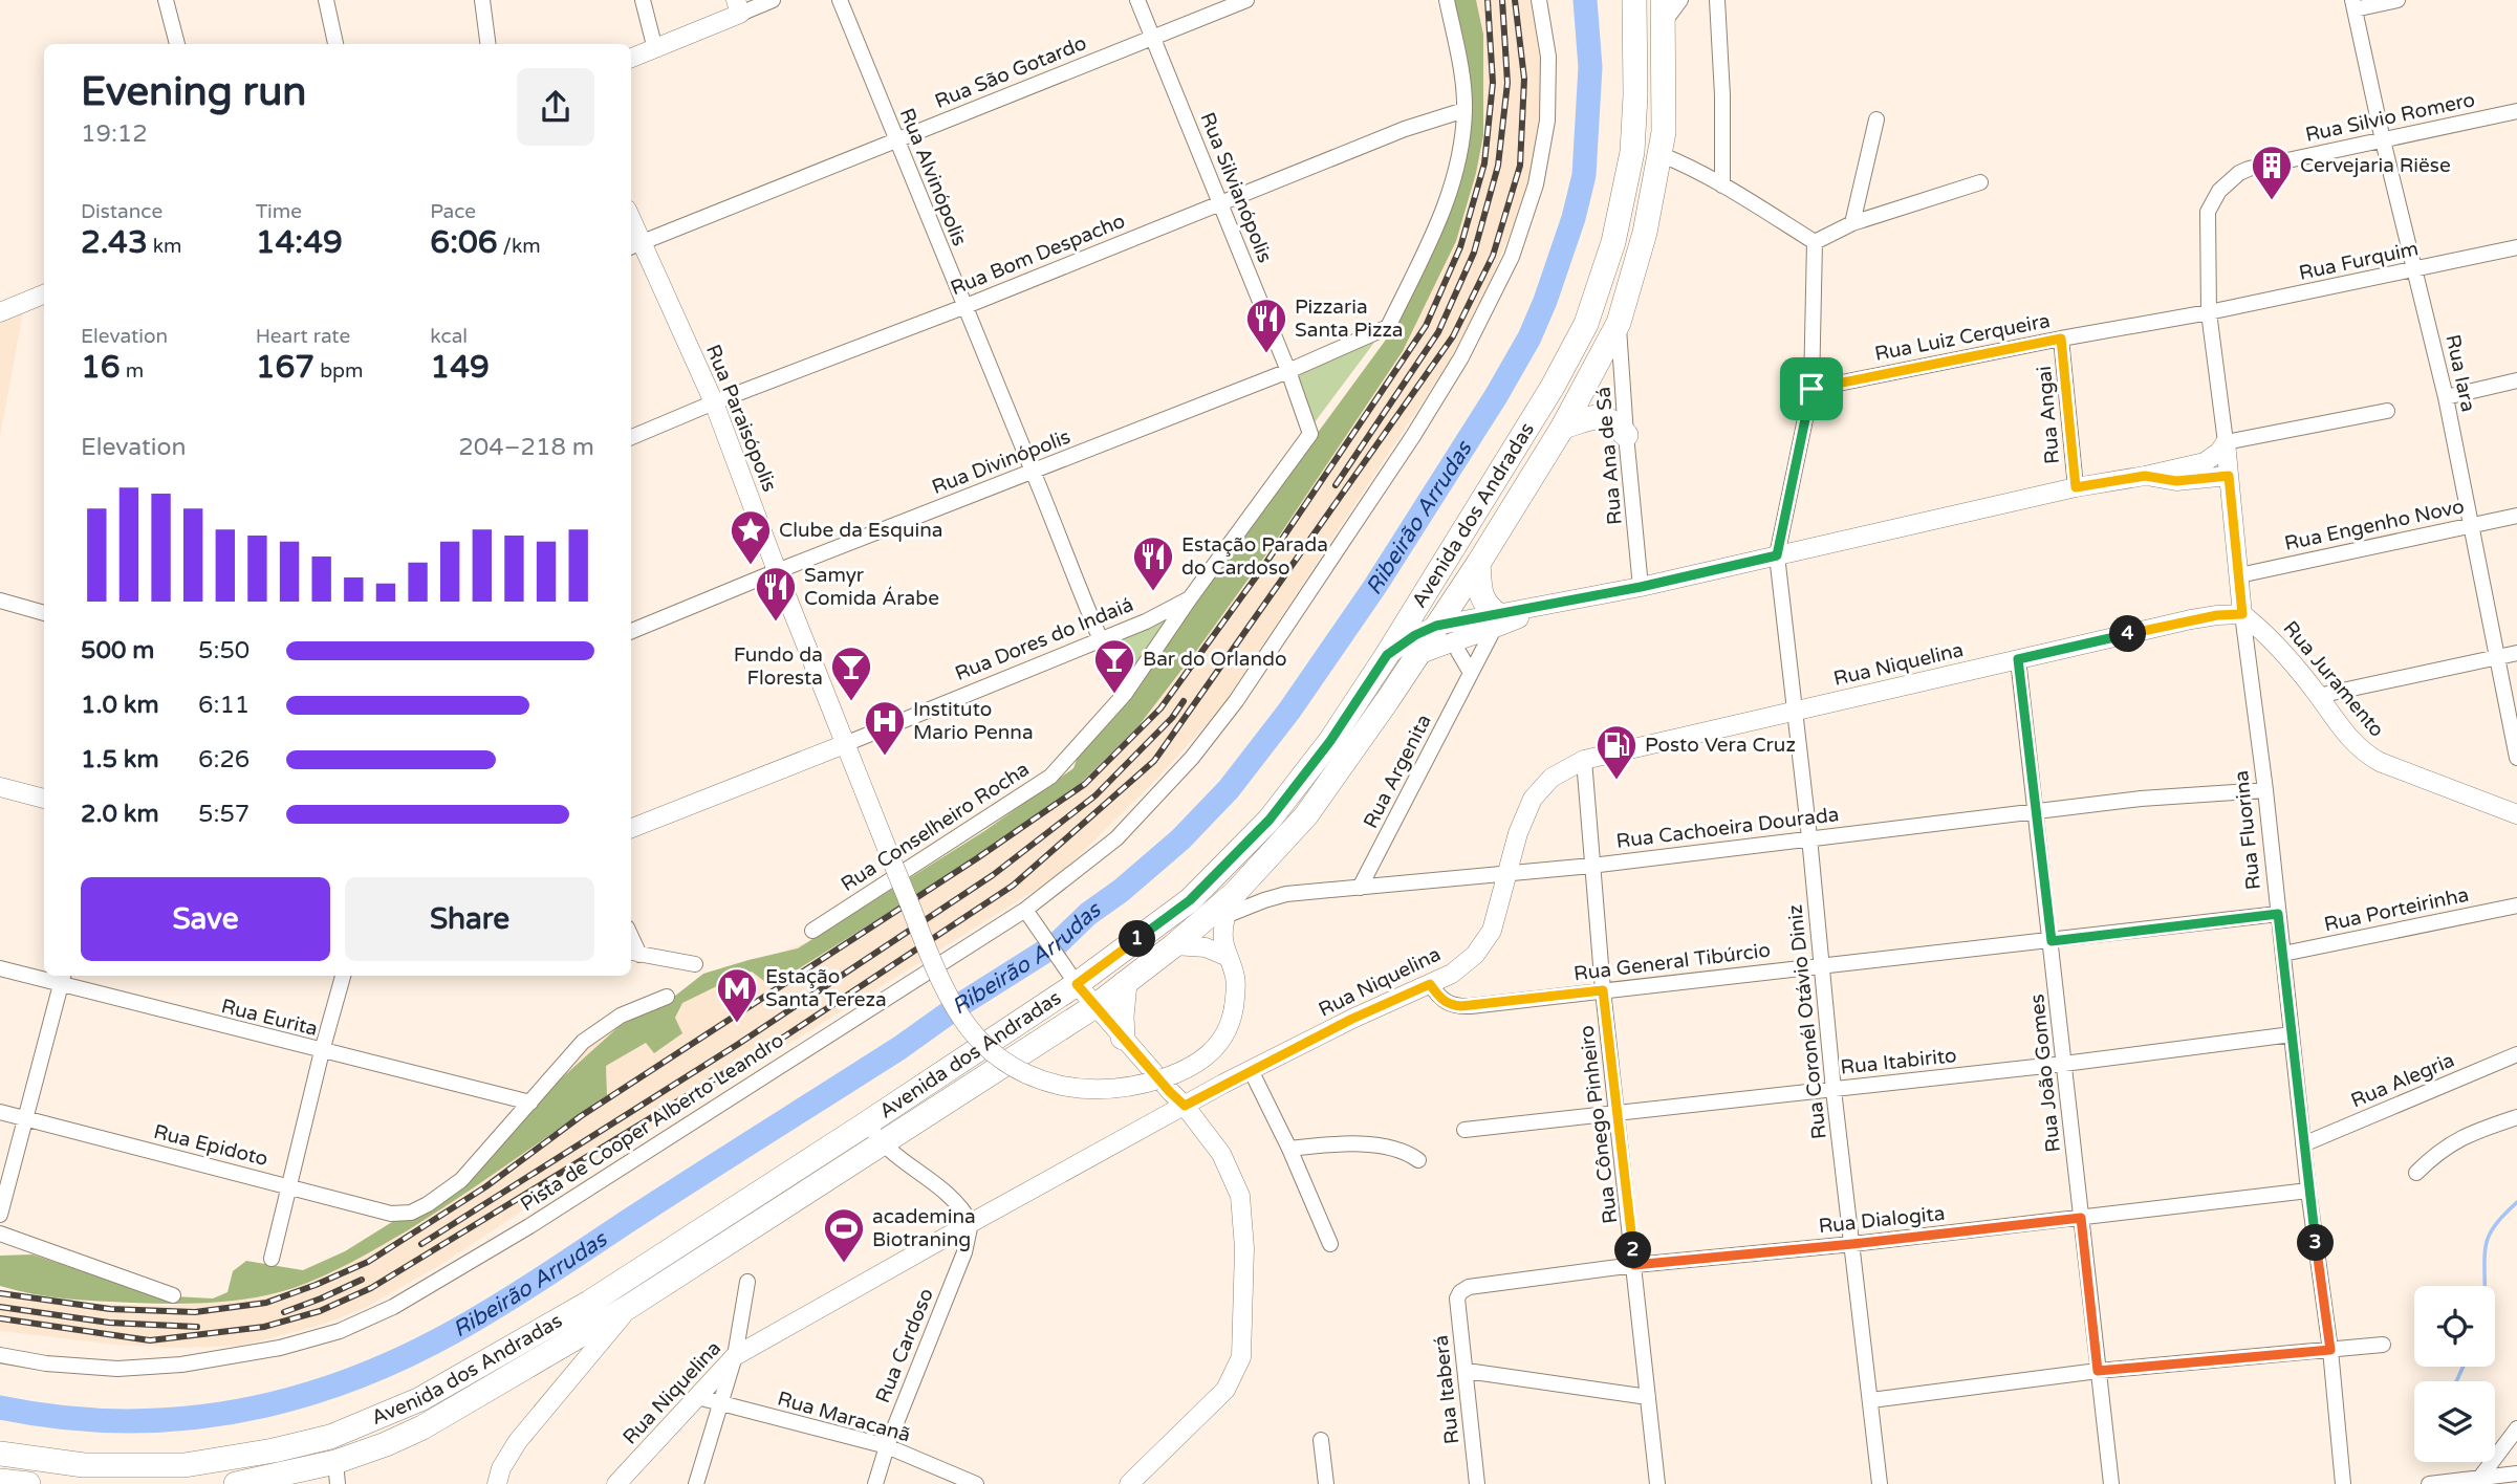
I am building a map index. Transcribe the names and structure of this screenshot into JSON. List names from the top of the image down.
{
  "streets": {
    "main road": ["Avenida dos Andradas"],
    "street": [
      "Rua São Gotardo",
      "Rua Silvio Romero",
      "Rua Alvinópolis",
      "Rua Silvianópolis",
      "Rua Bom Despacho",
      "Rua Furquim",
      "Rua Luiz Cerqueira",
      "Rua Iara",
      "Rua Angai",
      "Rua Paraisópolis",
      "Rua Ana de Sá",
      "Rua Divinópolis",
      "Rua Engenho Novo",
      "Rua Dores do Indaiá",
      "Rua Niquelina",
      "Rua Juramento",
      "Rua Argenita",
      "Rua Conselheiro Rocha",
      "Rua Cachoeira Dourada",
      "Rua Fluorina",
      "Rua Porteirinha",
      "Rua General Tibúrcio",
      "Rua Eurita",
      "Rua Coronél Otávio Diniz",
      "Rua Itabirito",
      "Rua João Gomes",
      "Rua Alegria",
      "Pista de Cooper Alberto Leandro",
      "Rua Cônego Pinheiro",
      "Rua Epidoto",
      "Rua Dialogita",
      "Rua Cardoso",
      "Rua Itaberá",
      "Rua Maracanã"
    ]
  },
  "crossings": [
    ["Rua São Gotardo", "Rua Alvinópolis"],
    ["Rua São Gotardo", "Rua Silvianópolis"],
    ["Rua São Gotardo", "Rua Paraisópolis"],
    ["Rua Silvio Romero", "Rua Iara"],
    ["Rua Silvio Romero", "Rua Fluorina"],
    ["Rua Alvinópolis", "Rua Bom Despacho"],
    ["Rua Alvinópolis", "Rua Divinópolis"],
    ["Rua Alvinópolis", "Rua Dores do Indaiá"],
    ["Rua Alvinópolis", "Rua Conselheiro Rocha"],
    ["Rua Silvianópolis", "Rua Bom Despacho"],
    ["Rua Silvianópolis", "Rua Divinópolis"],
    ["Rua Silvianópolis", "Rua Conselheiro Rocha"],
    ["Rua Bom Despacho", "Rua Paraisópolis"],
    ["Rua Bom Despacho", "Rua Divinópolis"],
    ["Rua Furquim", "Rua Luiz Cerqueira"],
    ["Rua Furquim", "Rua Iara"],
    ["Rua Furquim", "Rua Fluorina"],
    ["Rua Luiz Cerqueira", "Rua Angai"],
    ["Rua Luiz Cerqueira", "Rua Fluorina"],
    ["Rua Luiz Cerqueira", "Rua Coronél Otávio Diniz"],
    ["Rua Iara", "Rua Engenho Novo"],
    ["Rua Paraisópolis", "Rua Divinópolis"],
    ["Rua Paraisópolis", "Rua Dores do Indaiá"],
    ["Rua Ana de Sá", "Avenida dos Andradas"],
    ["Avenida dos Andradas", "Rua Cachoeira Dourada"],
    ["Rua Engenho Novo", "Rua Fluorina"],
    ["Rua Dores do Indaiá", "Rua Conselheiro Rocha"],
    ["Rua Niquelina", "Rua Juramento"],
    ["Rua Niquelina", "Rua Cachoeira Dourada"],
    ["Rua Niquelina", "Rua Fluorina"],
    ["Rua Niquelina", "Rua General Tibúrcio"],
    ["Rua Niquelina", "Rua Coronél Otávio Diniz"],
    ["Rua Niquelina", "Rua João Gomes"],
    ["Rua Niquelina", "Rua Cônego Pinheiro"],
    ["Rua Niquelina", "Rua Cardoso"],
    ["Rua Niquelina", "Rua Maracanã"],
    ["Rua Juramento", "Rua Fluorina"],
    ["Rua Argenita", "Rua Cachoeira Dourada"],
    ["Rua Cachoeira Dourada", "Rua Fluorina"],
    ["Rua Cachoeira Dourada", "Rua Coronél Otávio Diniz"],
    ["Rua Cachoeira Dourada", "Rua João Gomes"],
    ["Rua Cachoeira Dourada", "Rua Cônego Pinheiro"],
    ["Rua Fluorina", "Rua Porteirinha"],
    ["Rua Fluorina", "Rua General Tibúrcio"],
    ["Rua Fluorina", "Rua Itabirito"],
    ["Rua Fluorina", "Rua Alegria"],
    ["Rua Fluorina", "Rua Dialogita"],
    ["Rua General Tibúrcio", "Rua Coronél Otávio Diniz"],
    ["Rua General Tibúrcio", "Rua João Gomes"],
    ["Rua General Tibúrcio", "Rua Cônego Pinheiro"],
    ["Rua Eurita", "Rua Epidoto"],
    ["Rua Coronél Otávio Diniz", "Rua Itabirito"],
    ["Rua Coronél Otávio Diniz", "Rua Dialogita"],
    ["Rua Itabirito", "Rua João Gomes"],
    ["Rua Itabirito", "Rua Cônego Pinheiro"],
    ["Rua João Gomes", "Rua Dialogita"],
    ["Rua Cônego Pinheiro", "Rua Dialogita"],
    ["Rua Dialogita", "Rua Itaberá"],
    ["Rua Cardoso", "Rua Maracanã"]
  ],
  "water": ["Ribeirão Arrudas"],
  "places": {
    "building": ["Cervejaria Riëse"],
    "restaurant": ["Pizzaria Santa Pizza", "Estação Parada do Cardoso", "Samyr Comida Árabe"],
    "place": ["Clube da Esquina"],
    "bar": ["Bar do Orlando", "Fundo da Floresta"],
    "hospital": ["Instituto Mario Penna"],
    "fuel station": ["Posto Vera Cruz"],
    "metro station": ["Estação Santa Tereza"],
    "sports": ["academina Biotraning"]
  },
  "page": {
    "heading": ["Evening run", "19:12"],
    "stats": [
      ["Distance", "2.43 km"],
      ["Time", "14:49"],
      ["Pace", "6:06 /km"],
      ["Elevation", "16 m"],
      ["Heart rate", "167 bpm"],
      ["kcal", "149"]
    ],
    "chart": ["Elevation", "204–218 m"],
    "pins": [
      "4",
      "1",
      "3",
      "2"
    ],
    "list": [
      {
        "name": "500 m",
        "note": "5:50"
      },
      {
        "name": "1.0 km",
        "note": "6:11"
      },
      {
        "name": "1.5 km",
        "note": "6:26"
      },
      {
        "name": "2.0 km",
        "note": "5:57"
      }
    ],
    "buttons": ["Save", "Share"]
  }
}
